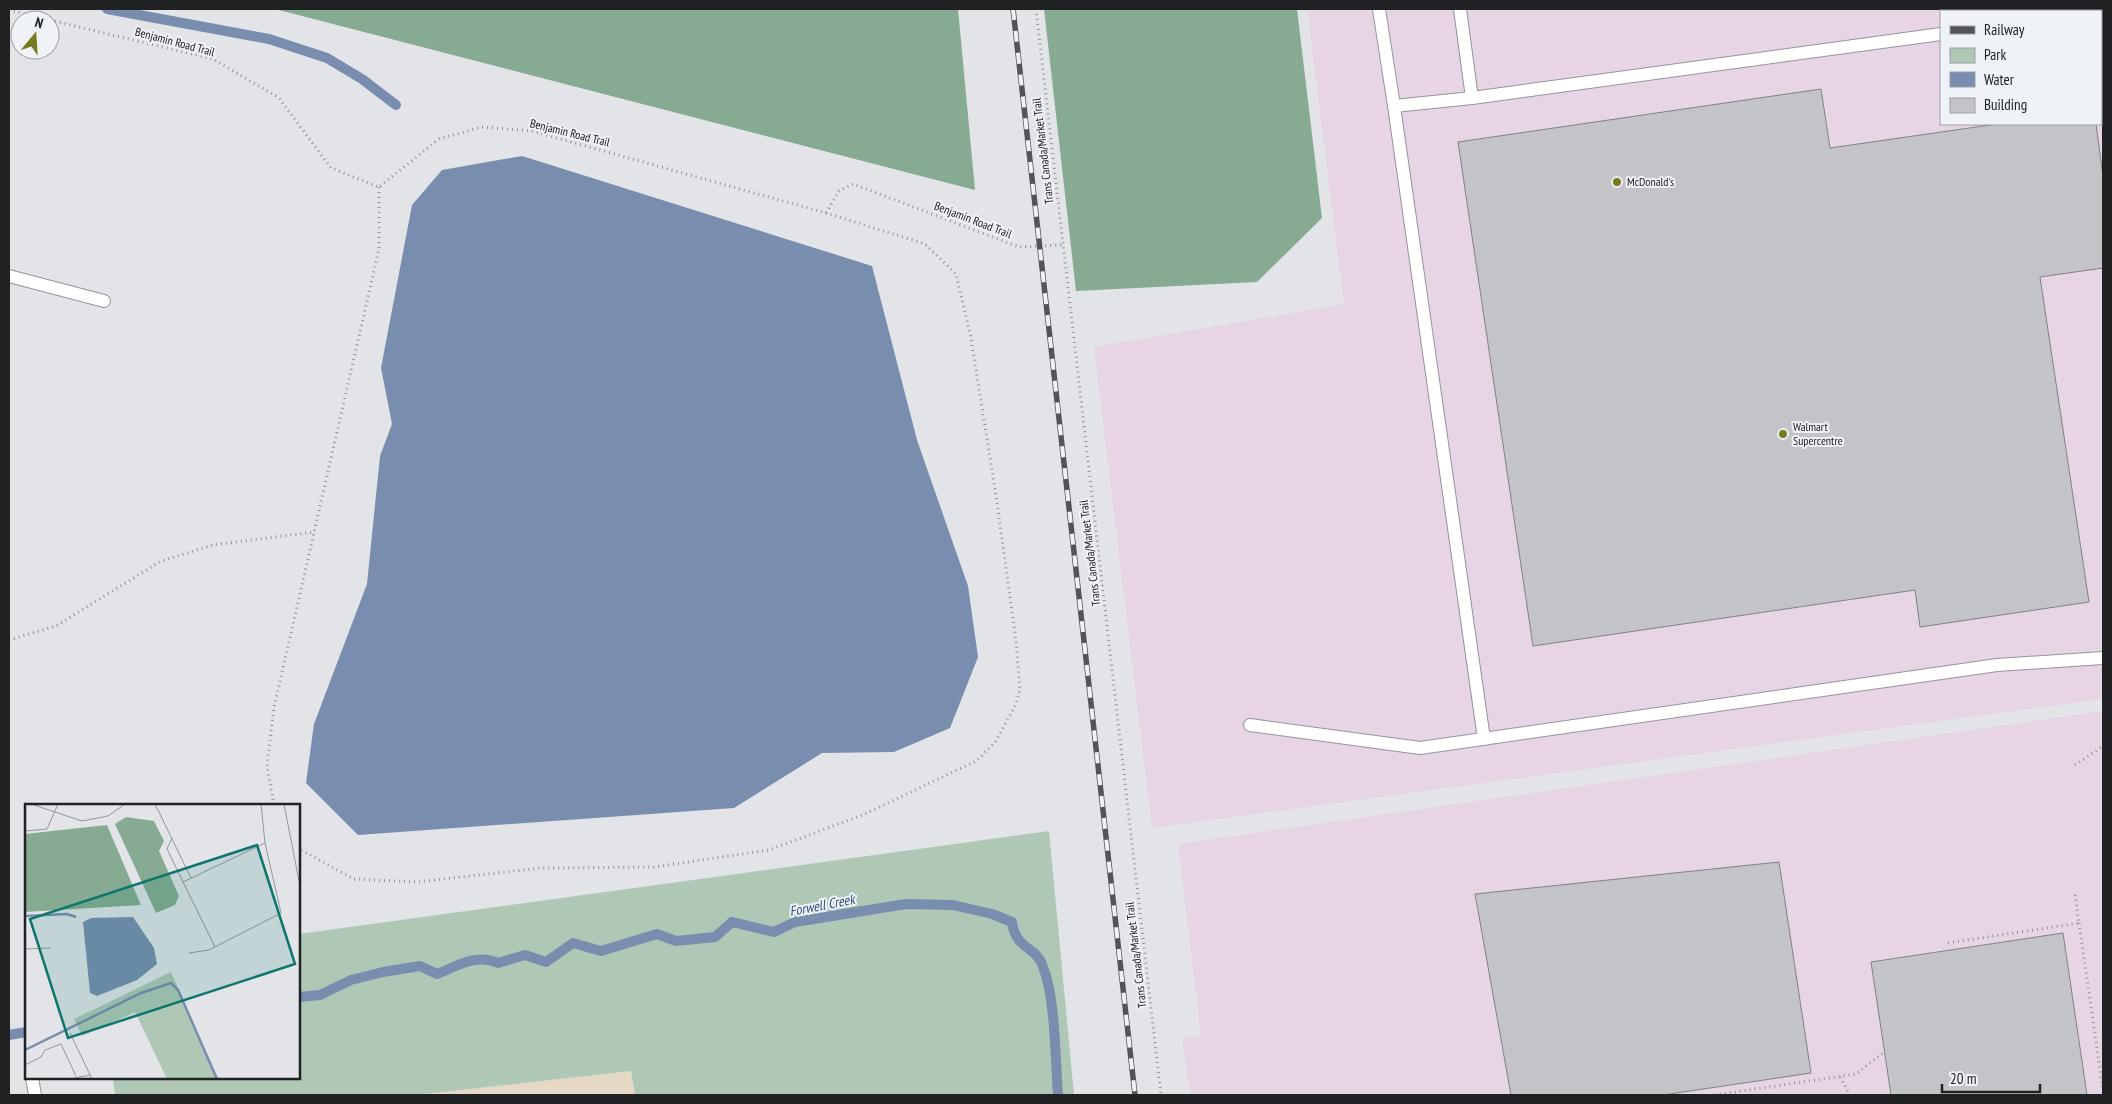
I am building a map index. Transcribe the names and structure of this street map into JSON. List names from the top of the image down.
{
  "streets": {
    "path": ["Benjamin Road Trail", "Trans Canada/Market Trail"]
  },
  "crossings": [
    ["Benjamin Road Trail", "Trans Canada/Market Trail"]
  ],
  "water": ["Forwell Creek"],
  "places": ["McDonald's", "Walmart Supercentre"],
  "legend": [
    "Railway",
    "Park",
    "Water",
    "Building"
  ],
  "scale_bar": "20 m",
  "north": "top"
}
